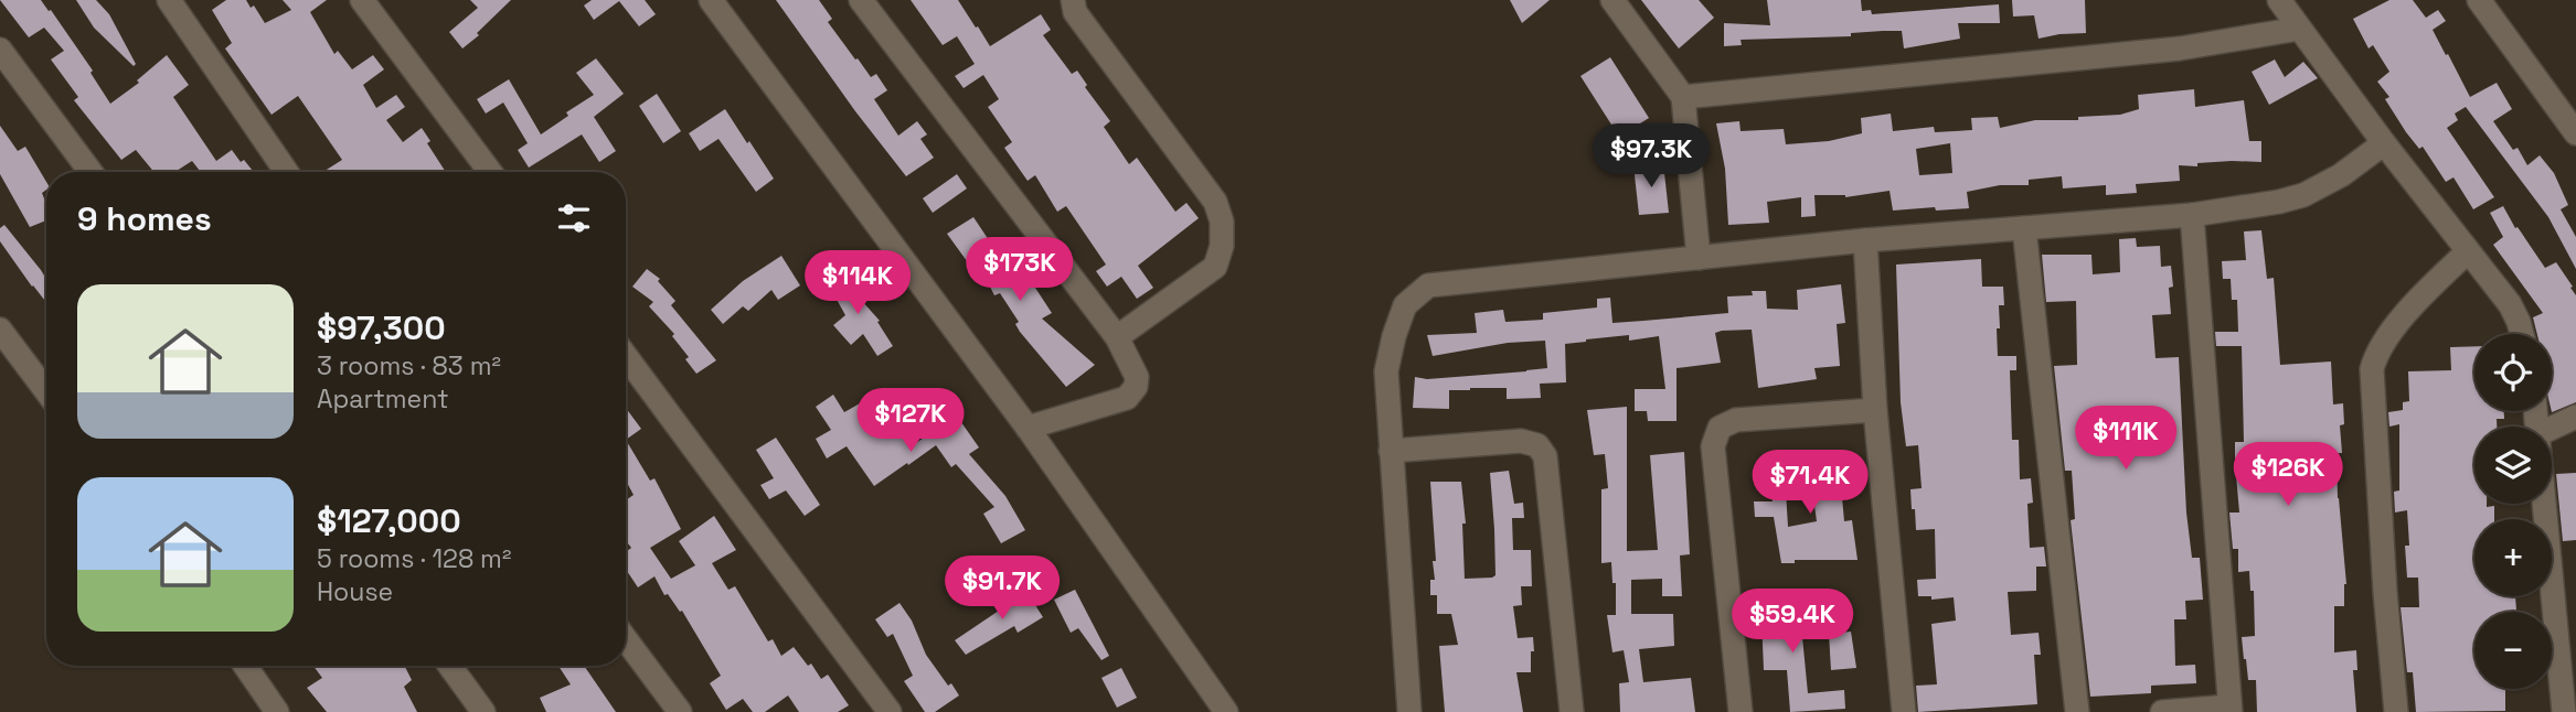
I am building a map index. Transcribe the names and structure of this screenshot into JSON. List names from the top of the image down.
{
  "page": {
    "price": [
      "$97.3K",
      "$173K",
      "$114K",
      "$127K",
      "$111K",
      "$126K",
      "$71.4K",
      "$91.7K",
      "$59.4K"
    ],
    "heading": "9 homes",
    "list": [
      {
        "name": "$97,300",
        "note": "3 rooms · 83 m² · Apartment"
      },
      {
        "name": "$127,000",
        "note": "5 rooms · 128 m² · House"
      }
    ],
    "map_buttons": ["+", "−"]
  }
}
